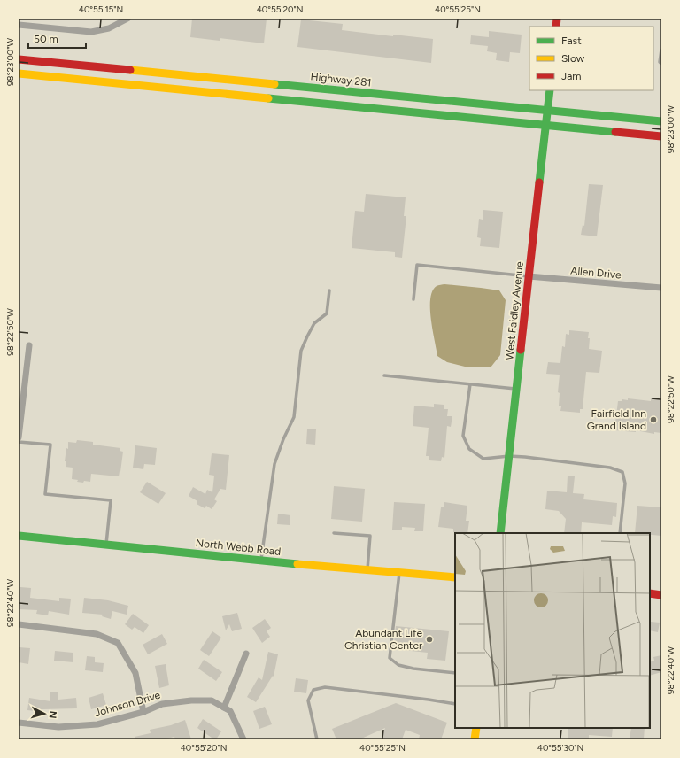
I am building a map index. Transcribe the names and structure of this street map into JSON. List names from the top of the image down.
{
  "streets": {
    "main road": ["Highway 281", "West Faidley Avenue", "North Webb Road"],
    "street": ["Allen Drive", "Johnson Drive"]
  },
  "crossings": [
    ["Highway 281", "West Faidley Avenue"],
    ["Allen Drive", "West Faidley Avenue"]
  ],
  "places": ["Fairfield Inn Grand Island", "Abundant Life Christian Center"],
  "legend": ["Fast", "Slow", "Jam"],
  "scale_bar": "50 m",
  "north": "right",
  "coordinates": [
    "40°55'15\"N",
    "40°55'20\"N",
    "40°55'25\"N",
    "98°23'00\"W",
    "98°22'50\"W",
    "98°22'40\"W",
    "40°55'30\"N"
  ]
}
